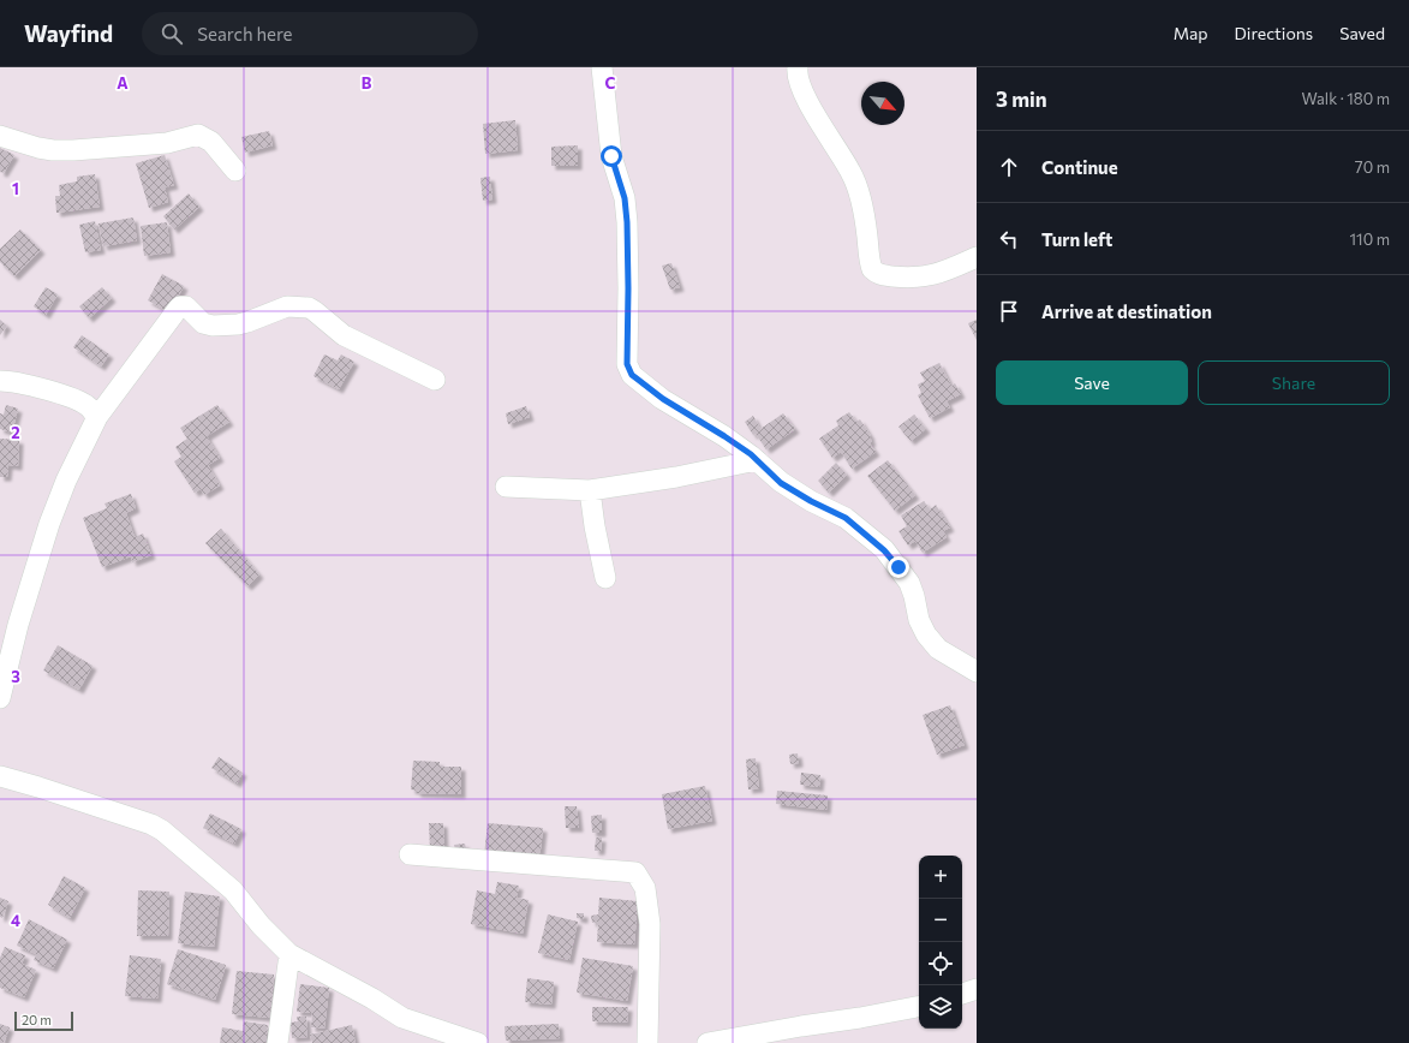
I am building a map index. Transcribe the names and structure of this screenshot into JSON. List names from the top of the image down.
{
  "scale_bar": "20 m",
  "north": "bottom right",
  "page": {
    "header": "Wayfind",
    "search": "Search here",
    "nav": ["Map", "Directions", "Saved"],
    "heading": ["3 min", "Walk · 180 m"],
    "list": [
      ["Continue", "70 m"],
      ["Turn left", "110 m"],
      "Arrive at destination"
    ],
    "buttons": ["Save", "Share"],
    "map_buttons": ["+", "−"],
    "scale": "20 m"
  },
  "grid": {
    "columns": ["A", "B", "C"],
    "rows": [
      "1",
      "2",
      "3",
      "4"
    ]
  }
}
